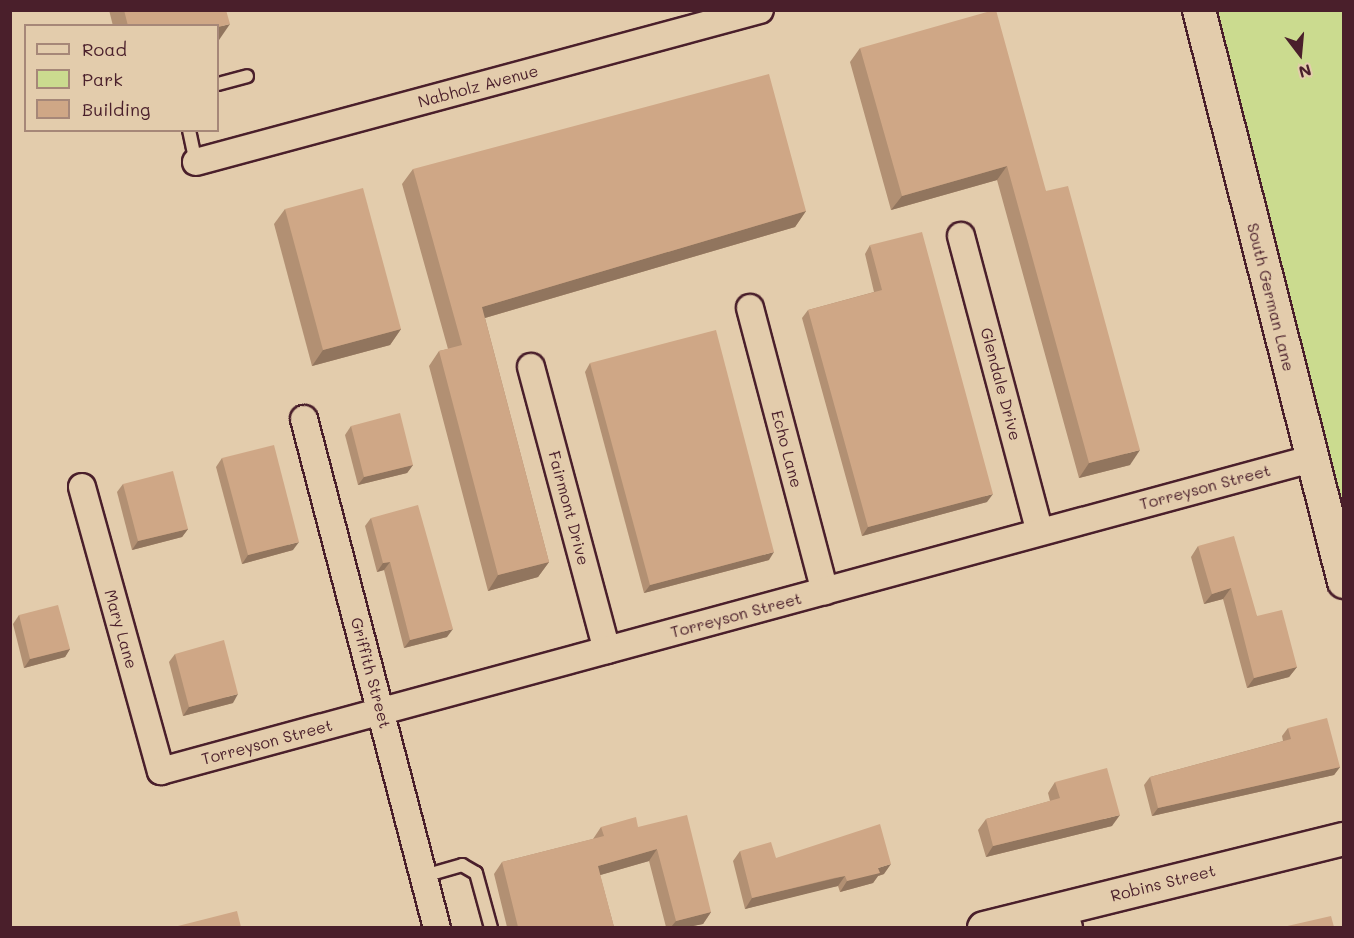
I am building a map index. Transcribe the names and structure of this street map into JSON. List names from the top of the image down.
{
  "streets": {
    "street": [
      "Nabholz Avenue",
      "South German Lane",
      "Glendale Drive",
      "Echo Lane",
      "Torreyson Street",
      "Fairmont Drive",
      "Mary Lane",
      "Griffith Street",
      "Robins Street"
    ]
  },
  "crossings": [
    ["South German Lane", "Torreyson Street"],
    ["Glendale Drive", "Torreyson Street"],
    ["Echo Lane", "Torreyson Street"],
    ["Torreyson Street", "Fairmont Drive"],
    ["Torreyson Street", "Mary Lane"],
    ["Torreyson Street", "Griffith Street"]
  ],
  "legend": ["Road", "Park", "Building"],
  "north": "bottom"
}
